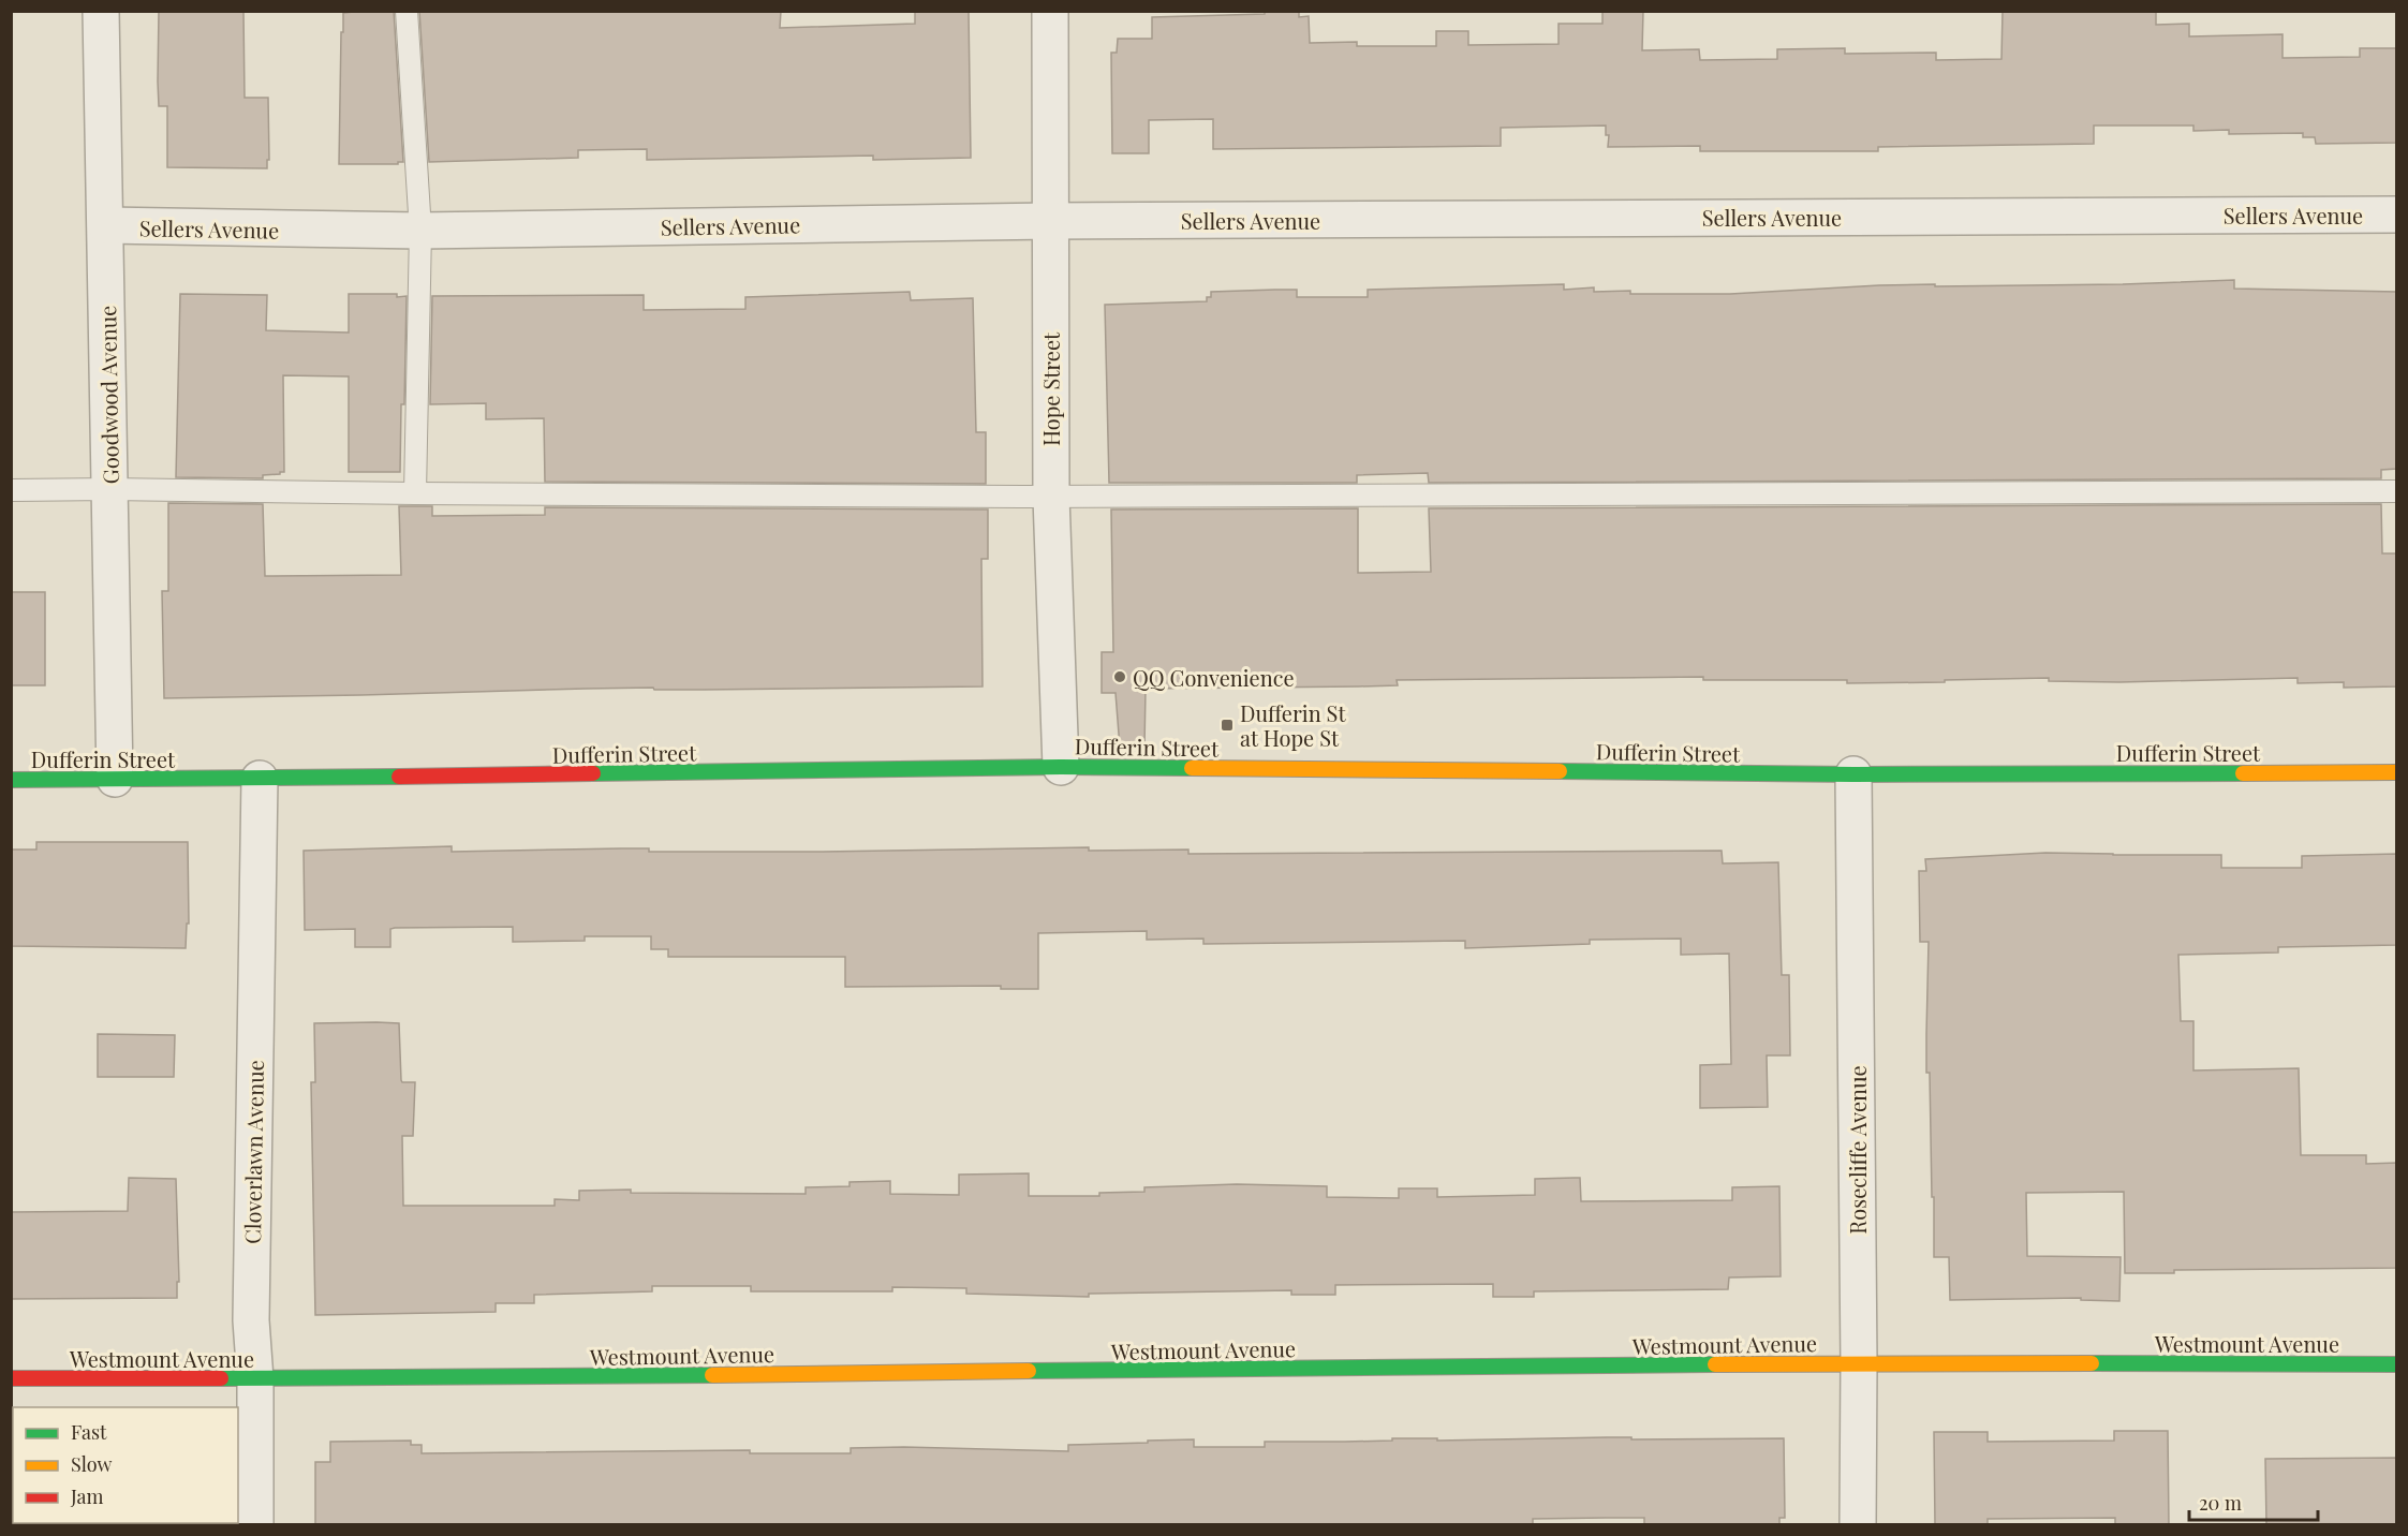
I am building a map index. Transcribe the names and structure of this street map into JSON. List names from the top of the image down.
{
  "streets": {
    "main road": ["Dufferin Street", "Westmount Avenue"],
    "street": [
      "Sellers Avenue",
      "Hope Street",
      "Goodwood Avenue",
      "Rosecliffe Avenue",
      "Cloverlawn Avenue"
    ]
  },
  "crossings": [
    ["Sellers Avenue", "Hope Street"],
    ["Sellers Avenue", "Goodwood Avenue"],
    ["Hope Street", "Dufferin Street"],
    ["Goodwood Avenue", "Dufferin Street"],
    ["Dufferin Street", "Rosecliffe Avenue"],
    ["Dufferin Street", "Cloverlawn Avenue"],
    ["Rosecliffe Avenue", "Westmount Avenue"],
    ["Cloverlawn Avenue", "Westmount Avenue"]
  ],
  "places": {
    "other": ["QQ Convenience"],
    "transit": ["Dufferin St at Hope St"]
  },
  "legend": ["Fast", "Slow", "Jam"],
  "scale_bar": "20 m"
}
